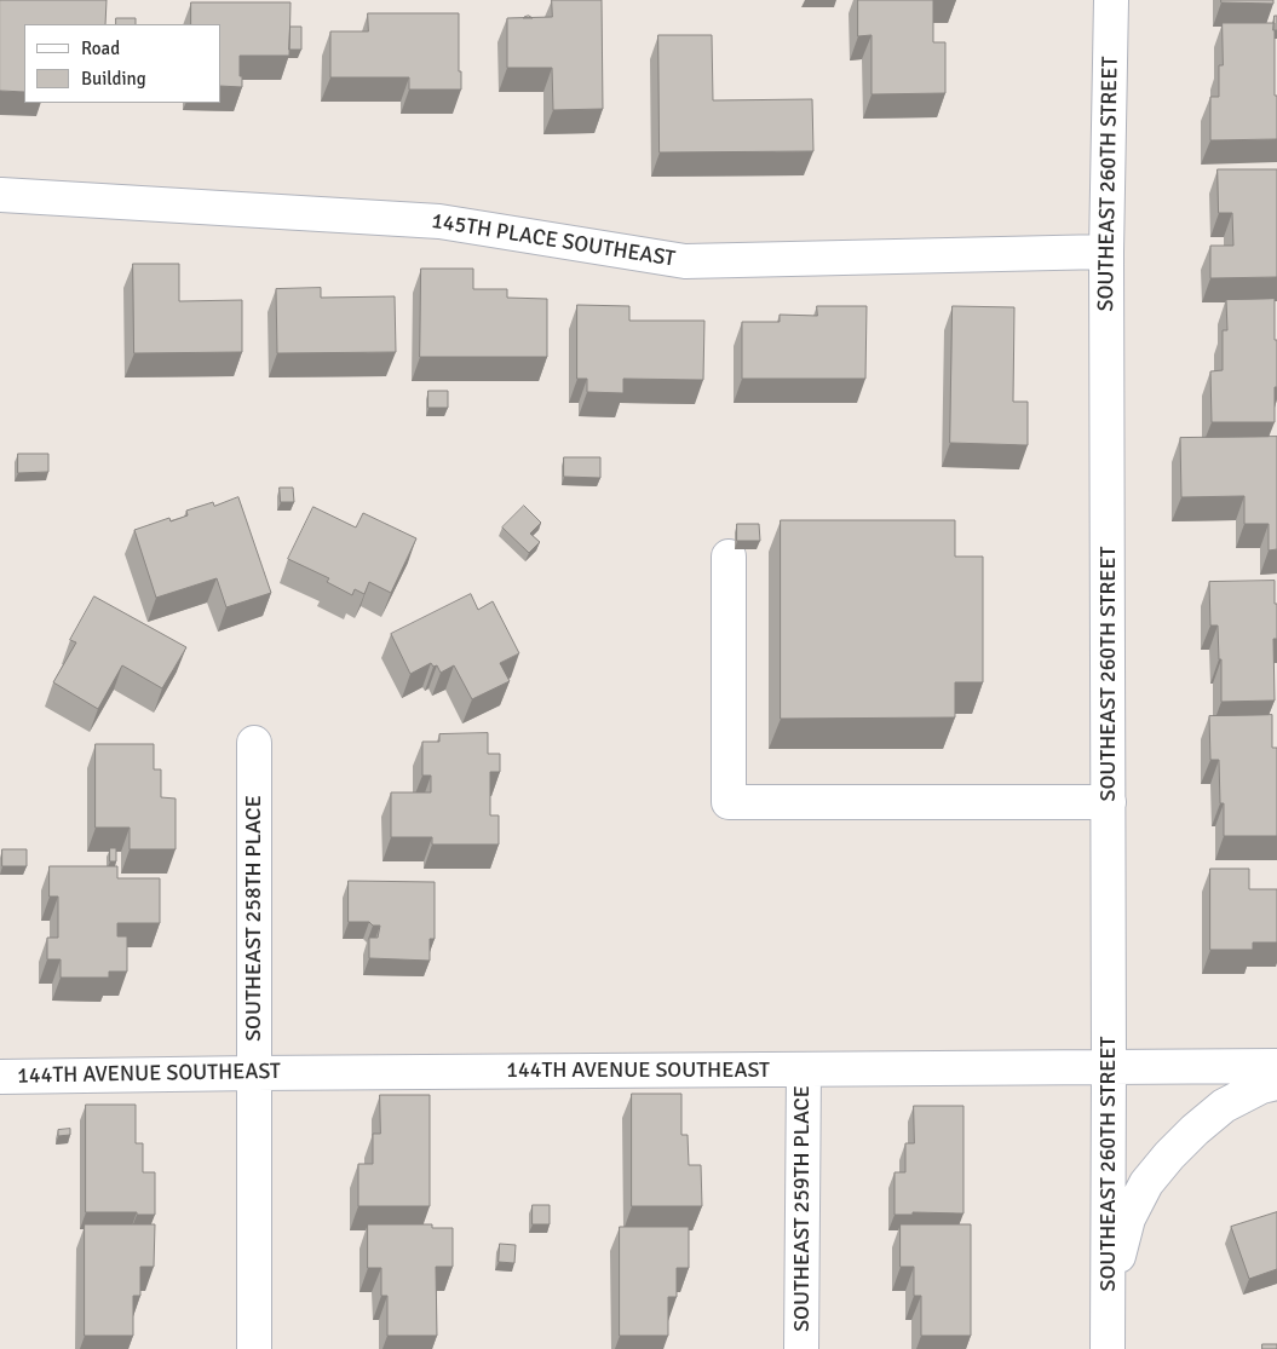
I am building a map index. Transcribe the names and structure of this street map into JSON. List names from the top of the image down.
{
  "streets": {
    "street": [
      "SOUTHEAST 260TH STREET",
      "145TH PLACE SOUTHEAST",
      "SOUTHEAST 258TH PLACE",
      "144TH AVENUE SOUTHEAST",
      "SOUTHEAST 259TH PLACE"
    ]
  },
  "crossings": [
    ["SOUTHEAST 260TH STREET", "145TH PLACE SOUTHEAST"],
    ["SOUTHEAST 260TH STREET", "144TH AVENUE SOUTHEAST"],
    ["SOUTHEAST 258TH PLACE", "144TH AVENUE SOUTHEAST"],
    ["144TH AVENUE SOUTHEAST", "SOUTHEAST 259TH PLACE"]
  ],
  "legend": ["Road", "Building"]
}
